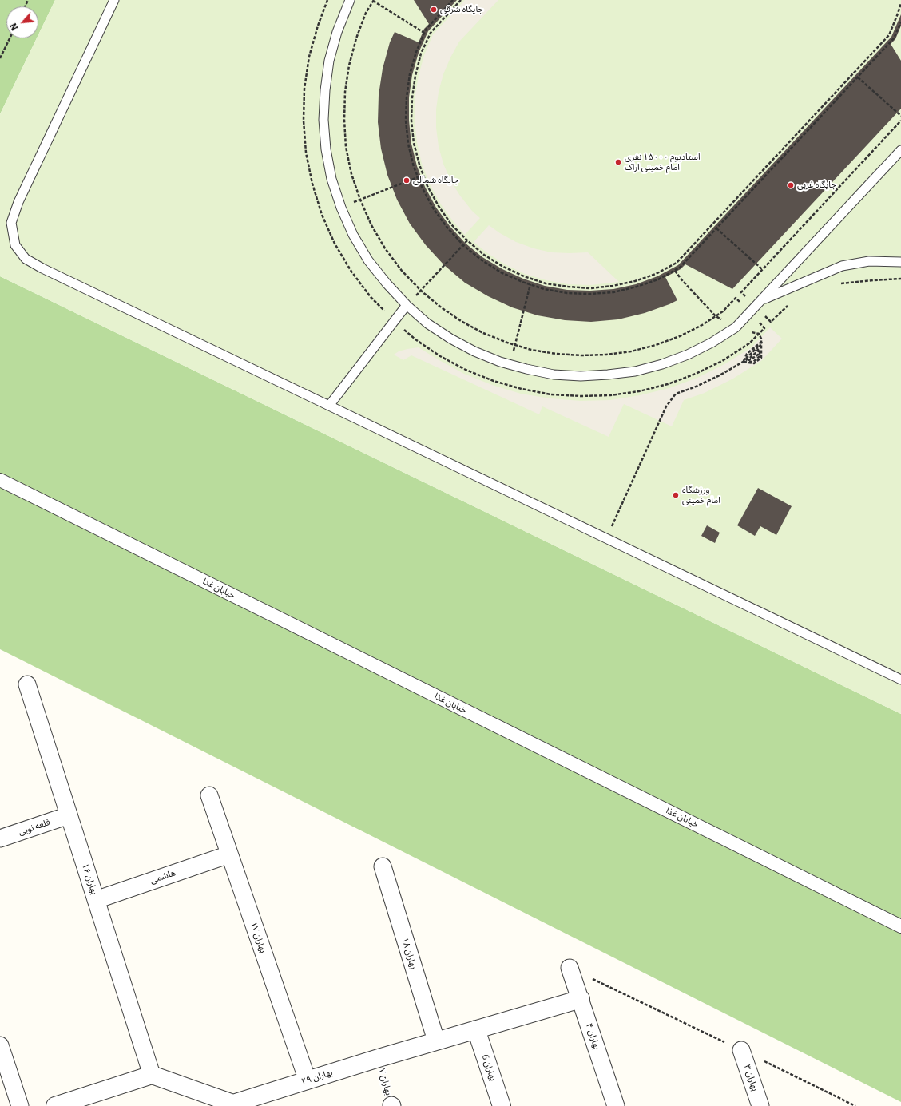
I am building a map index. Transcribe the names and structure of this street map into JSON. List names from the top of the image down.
{
  "streets": {
    "street": [
      "خیابان غذا",
      "قلعه نویی",
      "هاشمی",
      "بهاران ۱۶",
      "بهاران ۱۷",
      "بهاران ۱۸",
      "بهاران ۴",
      "بهاران 6",
      "بهاران ۲۹",
      "بهاران ۳"
    ],
    "path": ["بهاران ۷"]
  },
  "crossings": [
    ["قلعه نویی", "بهاران ۱۶"],
    ["هاشمی", "بهاران ۱۶"],
    ["هاشمی", "بهاران ۱۷"],
    ["بهاران ۱۶", "بهاران ۲۹"],
    ["بهاران ۱۷", "بهاران ۲۹"],
    ["بهاران ۱۸", "بهاران ۲۹"],
    ["بهاران ۴", "بهاران ۲۹"],
    ["بهاران 6", "بهاران ۲۹"],
    ["بهاران ۲۹", "بهاران ۷"]
  ],
  "places": [
    "جایگاه شرقی",
    "استادیوم ۱۵۰۰۰ نفری امام خمینی اراک",
    "جایگاه شمالی",
    "جایگاه غربی",
    "ورزشگاه امام خمینی"
  ],
  "north": "bottom left"
}
